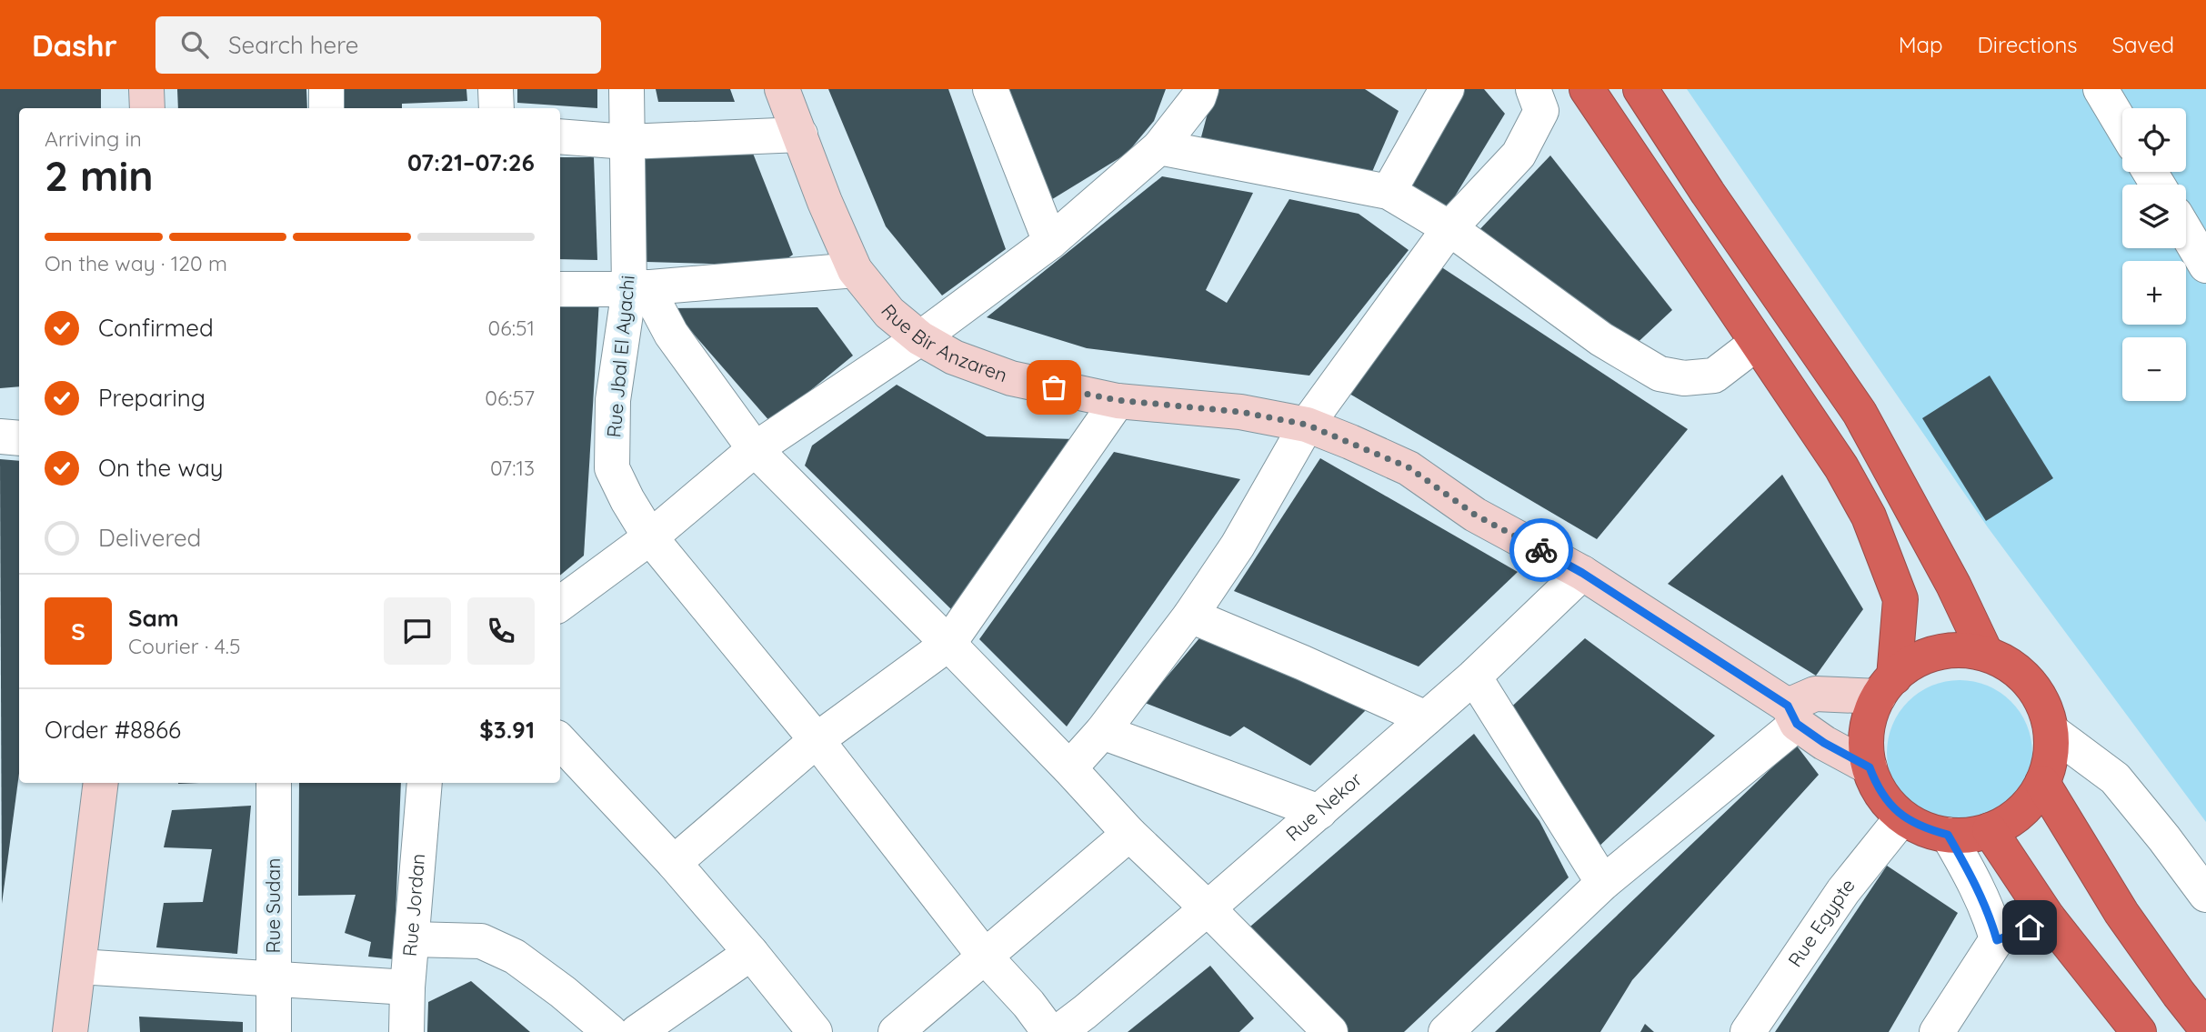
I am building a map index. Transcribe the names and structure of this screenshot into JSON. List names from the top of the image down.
{
  "streets": {
    "street": [
      "Rue Bir Anzaren",
      "Rue Jbal El Ayachi",
      "Rue Nekor",
      "Rue Sudan",
      "Rue Jordan",
      "Rue Egypte"
    ]
  },
  "crossings": [
    ["Rue Bir Anzaren", "Rue Nekor"],
    ["Rue Bir Anzaren", "Rue Egypte"]
  ],
  "page": {
    "header": "Dashr",
    "search": "Search here",
    "nav": ["Map", "Directions", "Saved"],
    "map_buttons": ["+", "−"],
    "heading": ["2 min", "Arriving in", "07:21–07:26"],
    "panel": [
      "Sam",
      "Courier · 4.5",
      "Order #8866",
      "$3.91"
    ],
    "bar": "On the way · 120 m",
    "list": [
      ["Confirmed", "06:51"],
      ["Preparing", "06:57"],
      ["On the way", "07:13"],
      "Delivered"
    ],
    "round": "S"
  }
}
